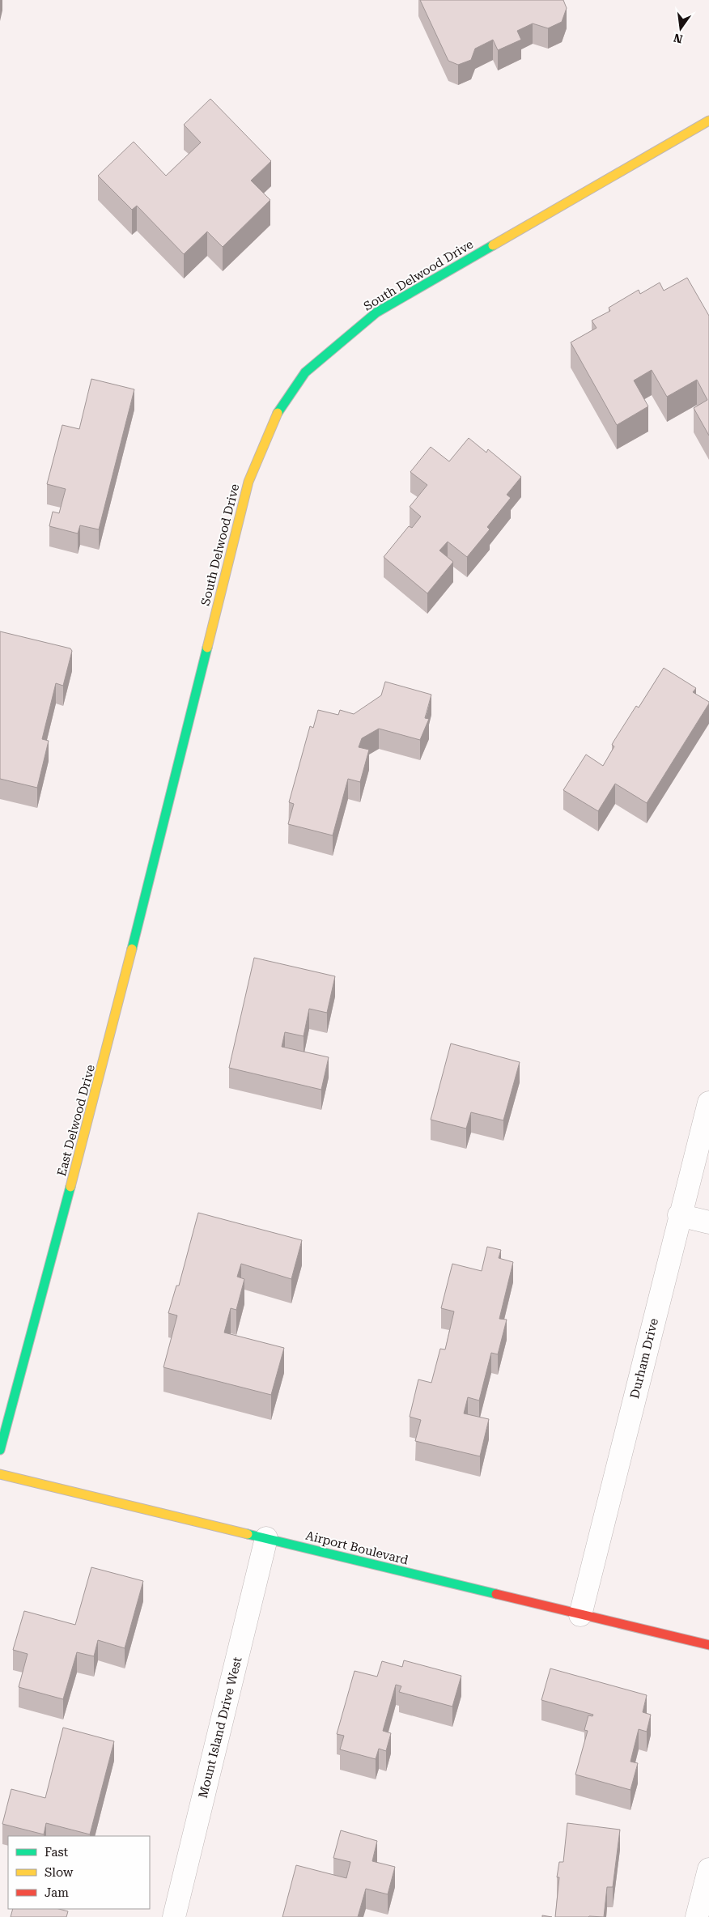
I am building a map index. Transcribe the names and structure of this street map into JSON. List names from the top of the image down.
{
  "streets": {
    "street": [
      "South Delwood Drive",
      "East Delwood Drive",
      "Durham Drive",
      "Airport Boulevard",
      "Mount Island Drive West"
    ]
  },
  "crossings": [
    ["South Delwood Drive", "East Delwood Drive"],
    ["Durham Drive", "Airport Boulevard"],
    ["Airport Boulevard", "Mount Island Drive West"]
  ],
  "legend": ["Fast", "Slow", "Jam"],
  "north": "bottom"
}
